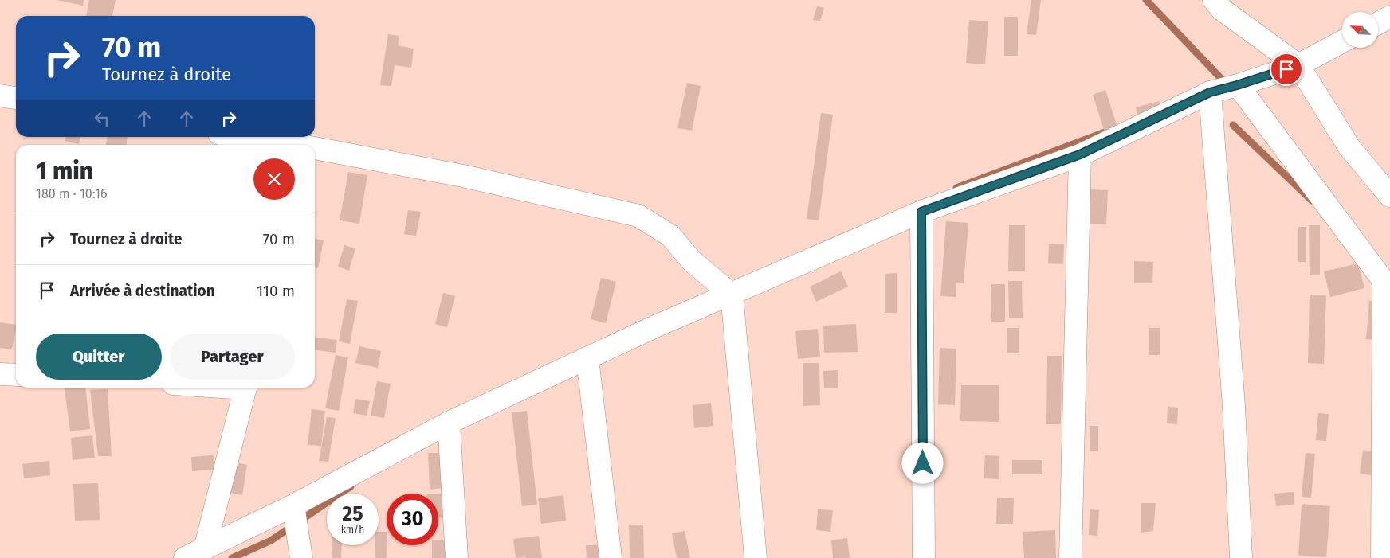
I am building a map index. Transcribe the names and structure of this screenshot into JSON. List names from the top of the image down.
{
  "north": "top left",
  "page": {
    "turn": ["70 m", "Tournez à droite"],
    "heading": ["1 min", "180 m · 10:16"],
    "list": [
      {
        "name": "Tournez à droite",
        "value": "70 m"
      },
      {
        "name": "Arrivée à destination",
        "value": "110 m"
      }
    ],
    "buttons": ["Quitter", "Partager"],
    "speed": "25 km/h",
    "limit": "30"
  }
}
